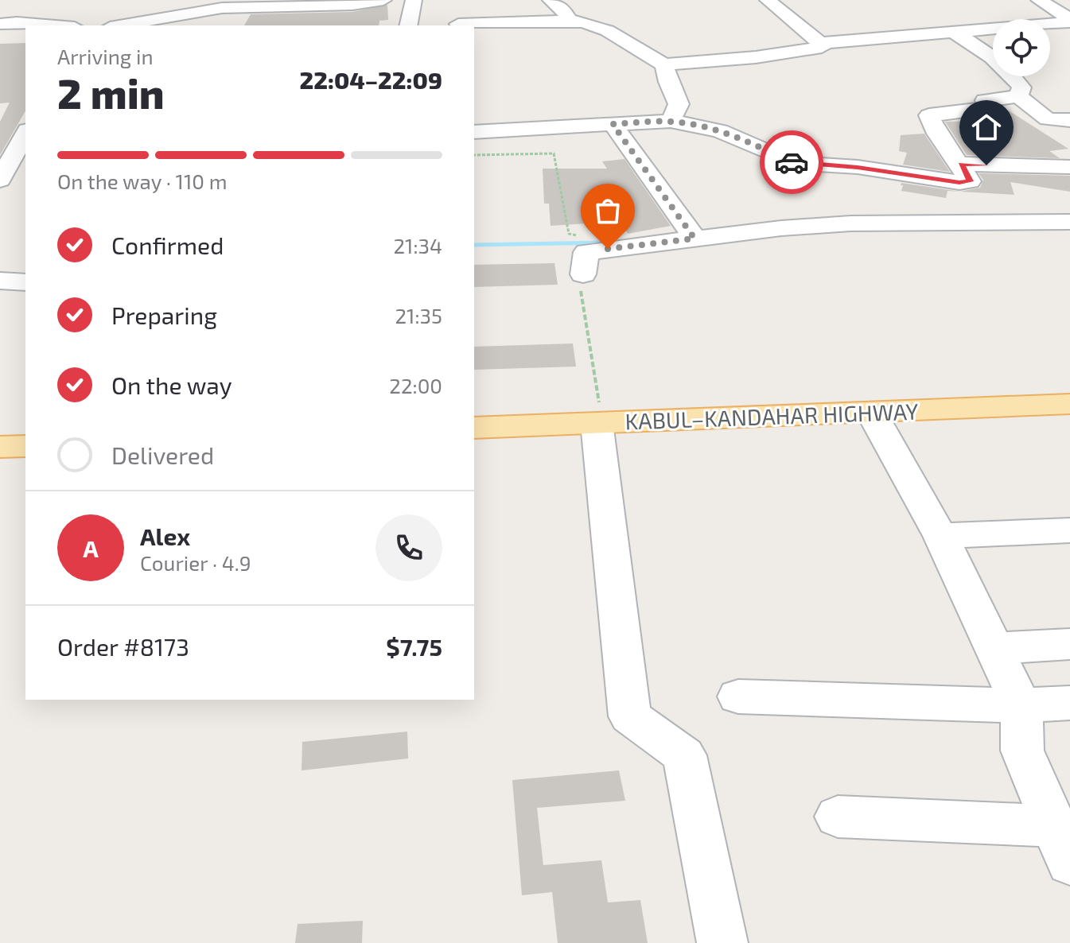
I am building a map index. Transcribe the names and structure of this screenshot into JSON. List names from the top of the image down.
{
  "streets": {
    "main road": ["KABUL–KANDAHAR HIGHWAY"]
  },
  "page": {
    "heading": ["2 min", "Arriving in", "22:04–22:09"],
    "panel": [
      "Alex",
      "Courier · 4.9",
      "Order #8173",
      "$7.75"
    ],
    "bar": "On the way · 110 m",
    "list": [
      ["Confirmed", "21:34"],
      ["Preparing", "21:35"],
      ["On the way", "22:00"],
      "Delivered"
    ],
    "round": "A"
  }
}
